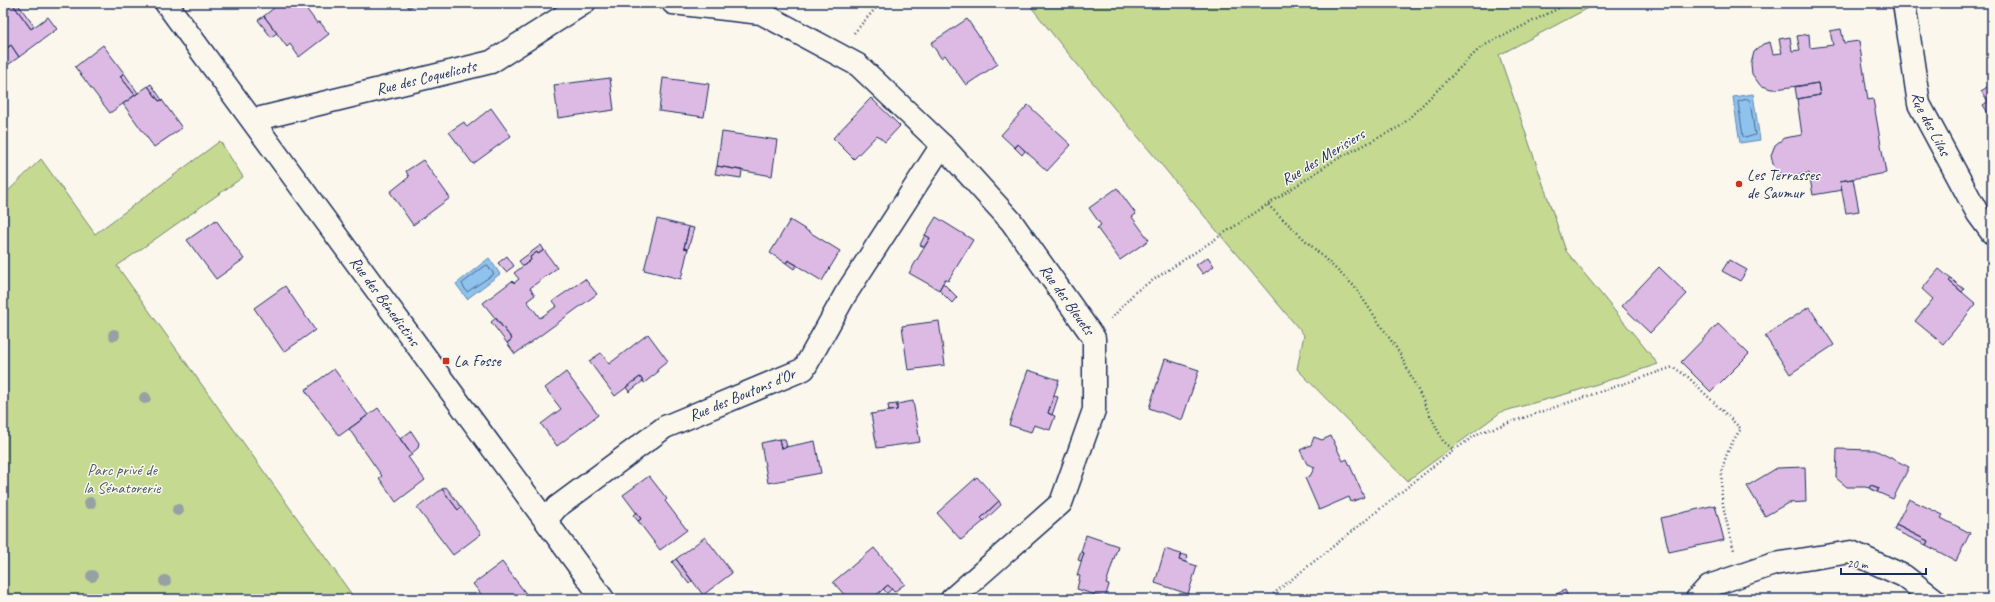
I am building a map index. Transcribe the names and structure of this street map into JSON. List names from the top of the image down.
{
  "streets": {
    "street": [
      "Rue des Coquelicots",
      "Rue des Lilas",
      "Rue des Bleuets",
      "Rue des Bénedictins",
      "Rue des Boutons d'Or"
    ],
    "path": ["Rue des Merisiers"]
  },
  "crossings": [
    ["Rue des Coquelicots", "Rue des Bénedictins"],
    ["Rue des Merisiers", "Rue des Bleuets"],
    ["Rue des Bleuets", "Rue des Boutons d'Or"],
    ["Rue des Bénedictins", "Rue des Boutons d'Or"]
  ],
  "parks": ["Parc privé de la Sénatorerie"],
  "places": {
    "other": ["Les Terrasses de Saumur"],
    "transit": ["La Fosse"]
  },
  "scale_bar": "20 m"
}
